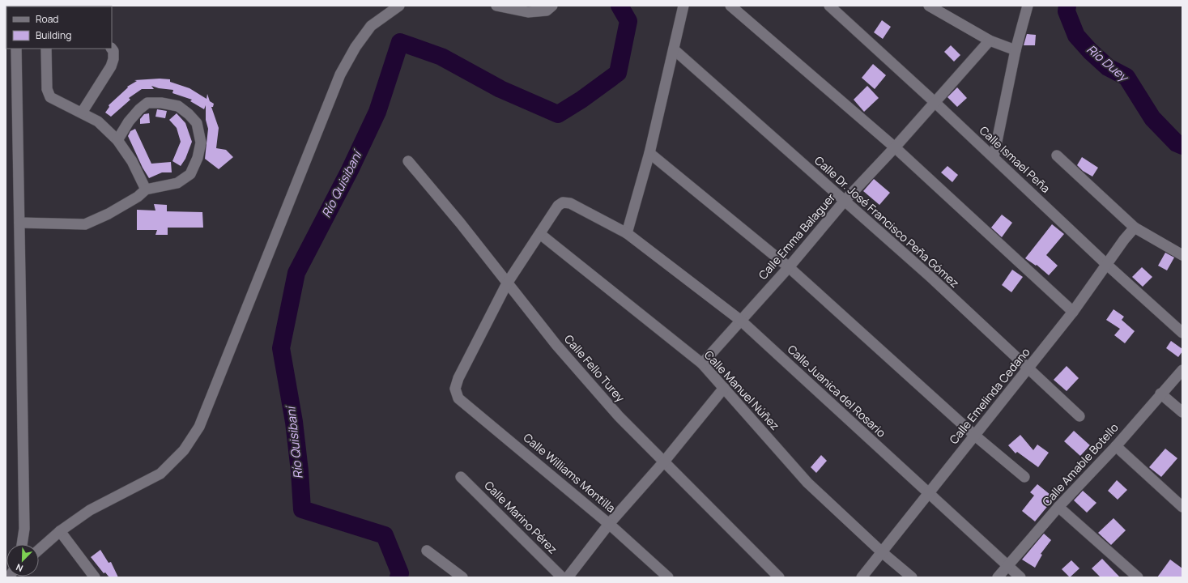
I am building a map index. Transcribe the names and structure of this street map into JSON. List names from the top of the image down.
{
  "streets": {
    "street": [
      "Calle Ismael Peña",
      "Calle Dr. José Francisco Peña Gómez",
      "Calle Emma Balaguer",
      "Calle Fello Turey",
      "Calle Manuel Núñez",
      "Calle Juanica del Rosario",
      "Calle Emelinda Cedano",
      "Calle Amable Botello",
      "Calle Williams Montilla",
      "Calle Marino Pérez"
    ]
  },
  "crossings": [
    ["Calle Ismael Peña", "Calle Emma Balaguer"],
    ["Calle Ismael Peña", "Calle Emelinda Cedano"],
    ["Calle Dr. José Francisco Peña Gómez", "Calle Emma Balaguer"],
    ["Calle Dr. José Francisco Peña Gómez", "Calle Emelinda Cedano"],
    ["Calle Emma Balaguer", "Calle Manuel Núñez"],
    ["Calle Emma Balaguer", "Calle Juanica del Rosario"],
    ["Calle Fello Turey", "Calle Williams Montilla"],
    ["Calle Manuel Núñez", "Calle Juanica del Rosario"],
    ["Calle Manuel Núñez", "Calle Emelinda Cedano"],
    ["Calle Juanica del Rosario", "Calle Emelinda Cedano"],
    ["Calle Juanica del Rosario", "Calle Amable Botello"]
  ],
  "water": ["Río Duey", "Río Quisibaní"],
  "legend": ["Road", "Building"],
  "north": "bottom left"
}
